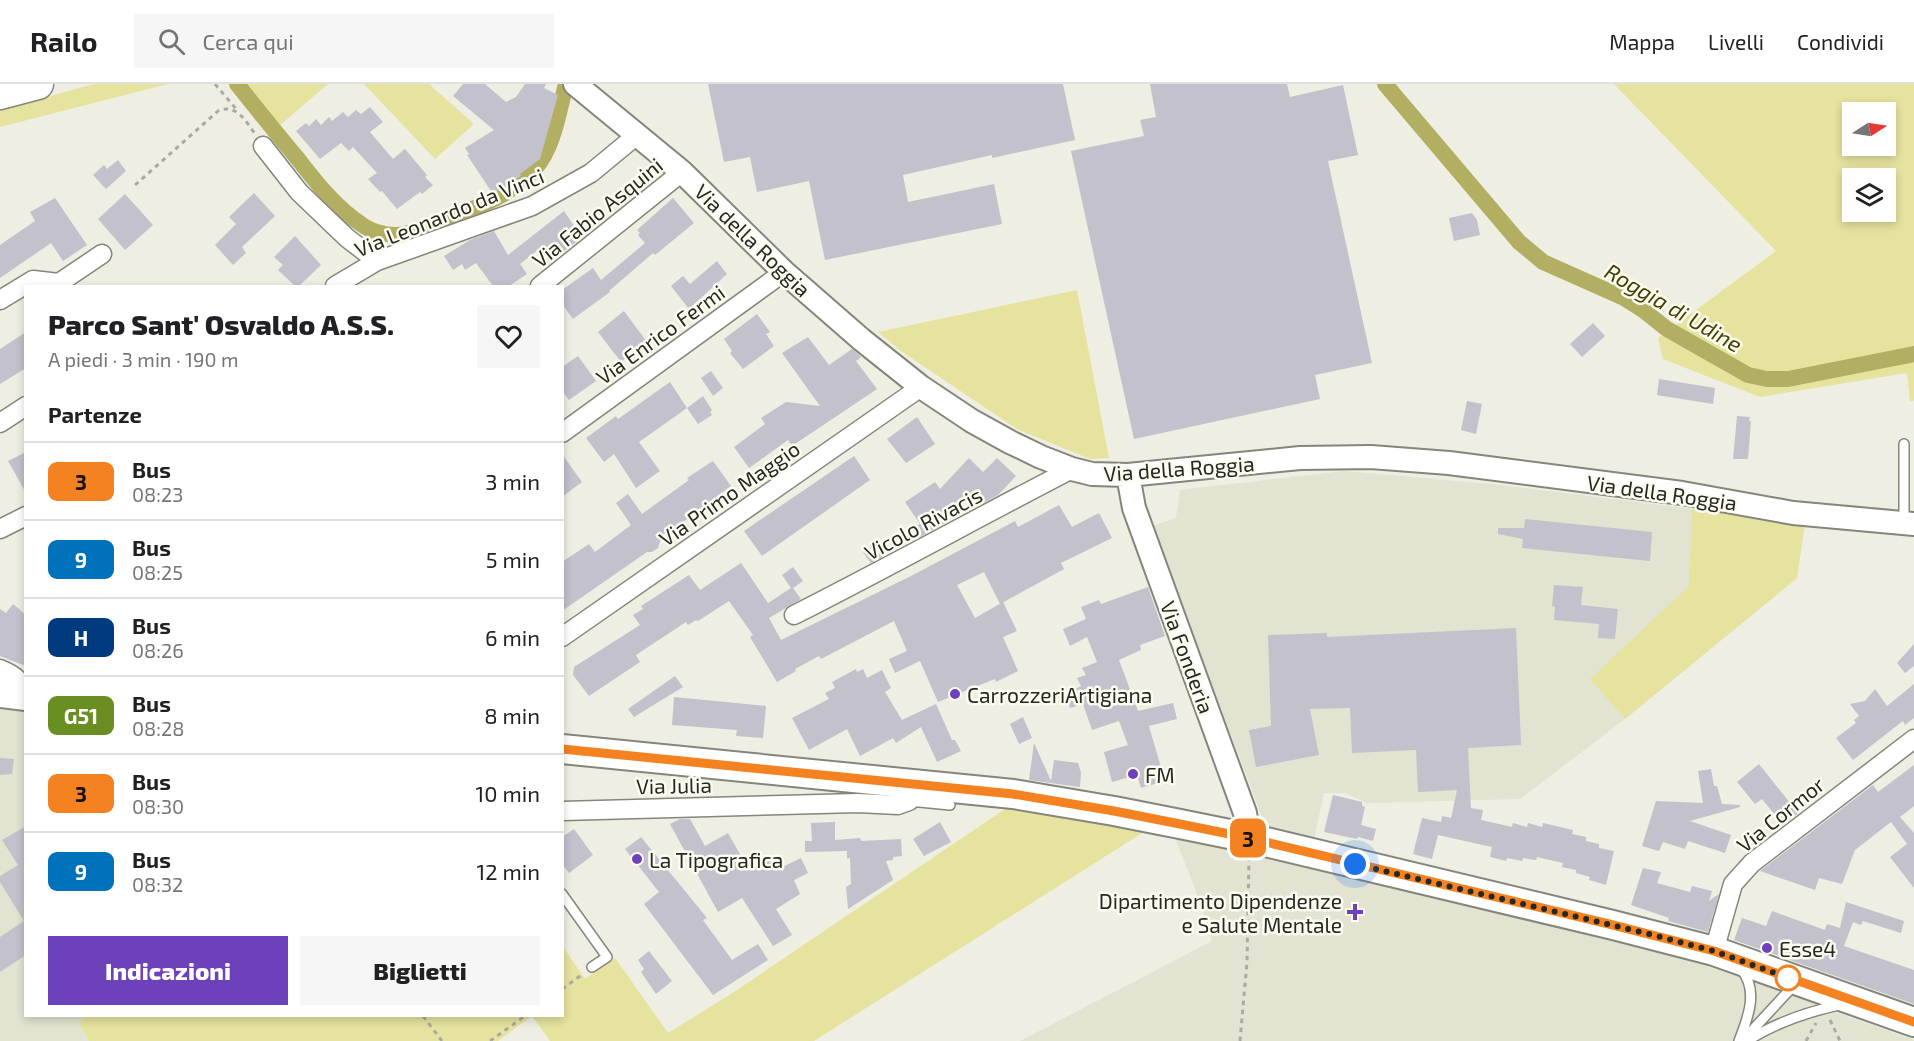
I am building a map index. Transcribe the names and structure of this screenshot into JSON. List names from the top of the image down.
{
  "streets": {
    "street": [
      "Via Leonardo da Vinci",
      "Via Fabio Asquini",
      "Via della Roggia",
      "Via Enrico Fermi",
      "Via Primo Maggio",
      "Vicolo Rivacis",
      "Via Fonderia",
      "Via Julia",
      "Via Cormor"
    ]
  },
  "crossings": [
    ["Via Leonardo da Vinci", "Via della Roggia"],
    ["Via Fabio Asquini", "Via della Roggia"],
    ["Via della Roggia", "Via Enrico Fermi"],
    ["Via della Roggia", "Via Primo Maggio"],
    ["Via della Roggia", "Vicolo Rivacis"],
    ["Via della Roggia", "Via Fonderia"]
  ],
  "water": ["Roggia di Udine"],
  "places": {
    "other": [
      "CarrozzeriArtigiana",
      "FM",
      "La Tipografica",
      "Esse4"
    ],
    "health": ["Dipartimento Dipendenze e Salute Mentale"]
  },
  "lines": ["bus line 3"],
  "north": "right",
  "page": {
    "header": "Railo",
    "search": "Cerca qui",
    "nav": ["Mappa", "Livelli", "Condividi"],
    "on_map": "3",
    "heading": [
      ["Parco Sant' Osvaldo A.S.S.", "A piedi · 3 min · 190 m"],
      "Partenze"
    ],
    "list": [
      {
        "mark": "3",
        "name": "Bus",
        "note": "08:23",
        "value": "3 min"
      },
      {
        "mark": "9",
        "name": "Bus",
        "note": "08:25",
        "value": "5 min"
      },
      {
        "mark": "H",
        "name": "Bus",
        "note": "08:26",
        "value": "6 min"
      },
      {
        "mark": "G51",
        "name": "Bus",
        "note": "08:28",
        "value": "8 min"
      },
      {
        "mark": "3",
        "name": "Bus",
        "note": "08:30",
        "value": "10 min"
      },
      {
        "mark": "9",
        "name": "Bus",
        "note": "08:32",
        "value": "12 min"
      }
    ],
    "buttons": ["Indicazioni", "Biglietti"]
  }
}
